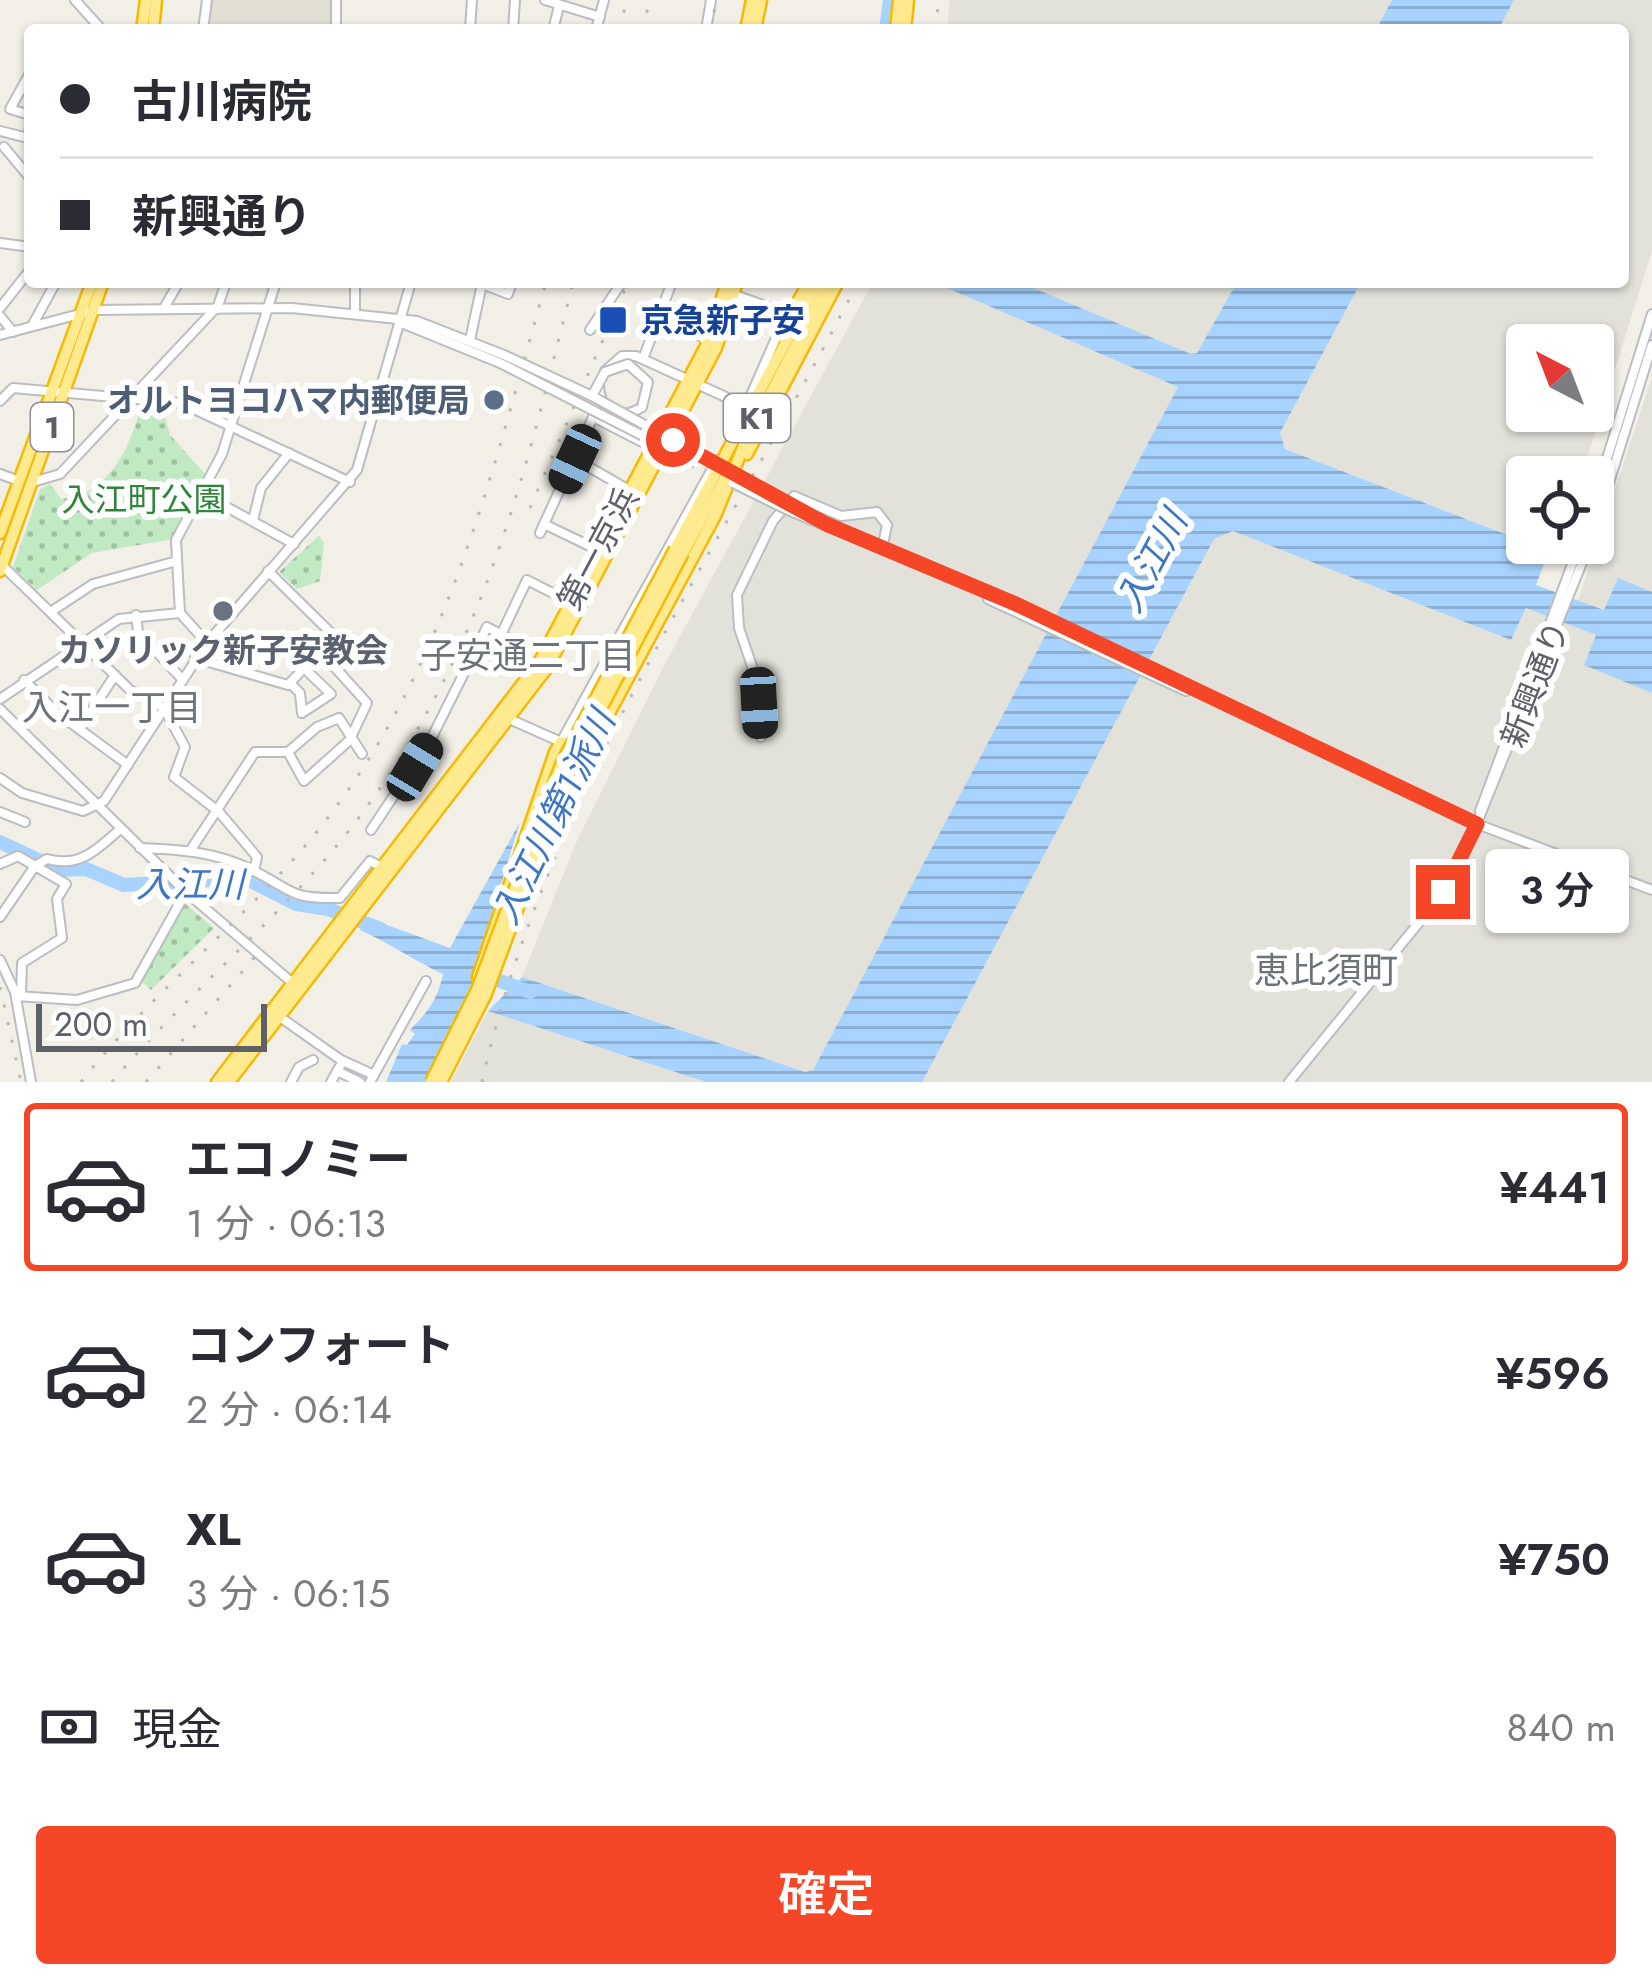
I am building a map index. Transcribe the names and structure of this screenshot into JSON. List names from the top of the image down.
{
  "streets": {
    "highway": ["K1", "1", "第一京浜"],
    "street": ["新興通り"]
  },
  "districts": ["子安通二丁目", "入江一丁目", "恵比須町"],
  "water": ["入江川", "入江川第1派川"],
  "parks": ["入江町公園"],
  "places": {
    "transit": ["京急新子安"],
    "other": ["オルトヨコハマ内郵便局", "カソリック新子安教会"]
  },
  "scale_bar": "200 m",
  "north": "top left",
  "page": {
    "banner": ["古川病院", "新興通り"],
    "bubble": "3 分",
    "scale": "200 m",
    "list": [
      {
        "name": "エコノミー",
        "note": "1 分 · 06:13",
        "value": "¥441"
      },
      {
        "name": "コンフォート",
        "note": "2 分 · 06:14",
        "value": "¥596"
      },
      {
        "name": "XL",
        "note": "3 分 · 06:15",
        "value": "¥750"
      }
    ],
    "pay": ["現金", "840 m"],
    "buttons": "確定"
  }
}
